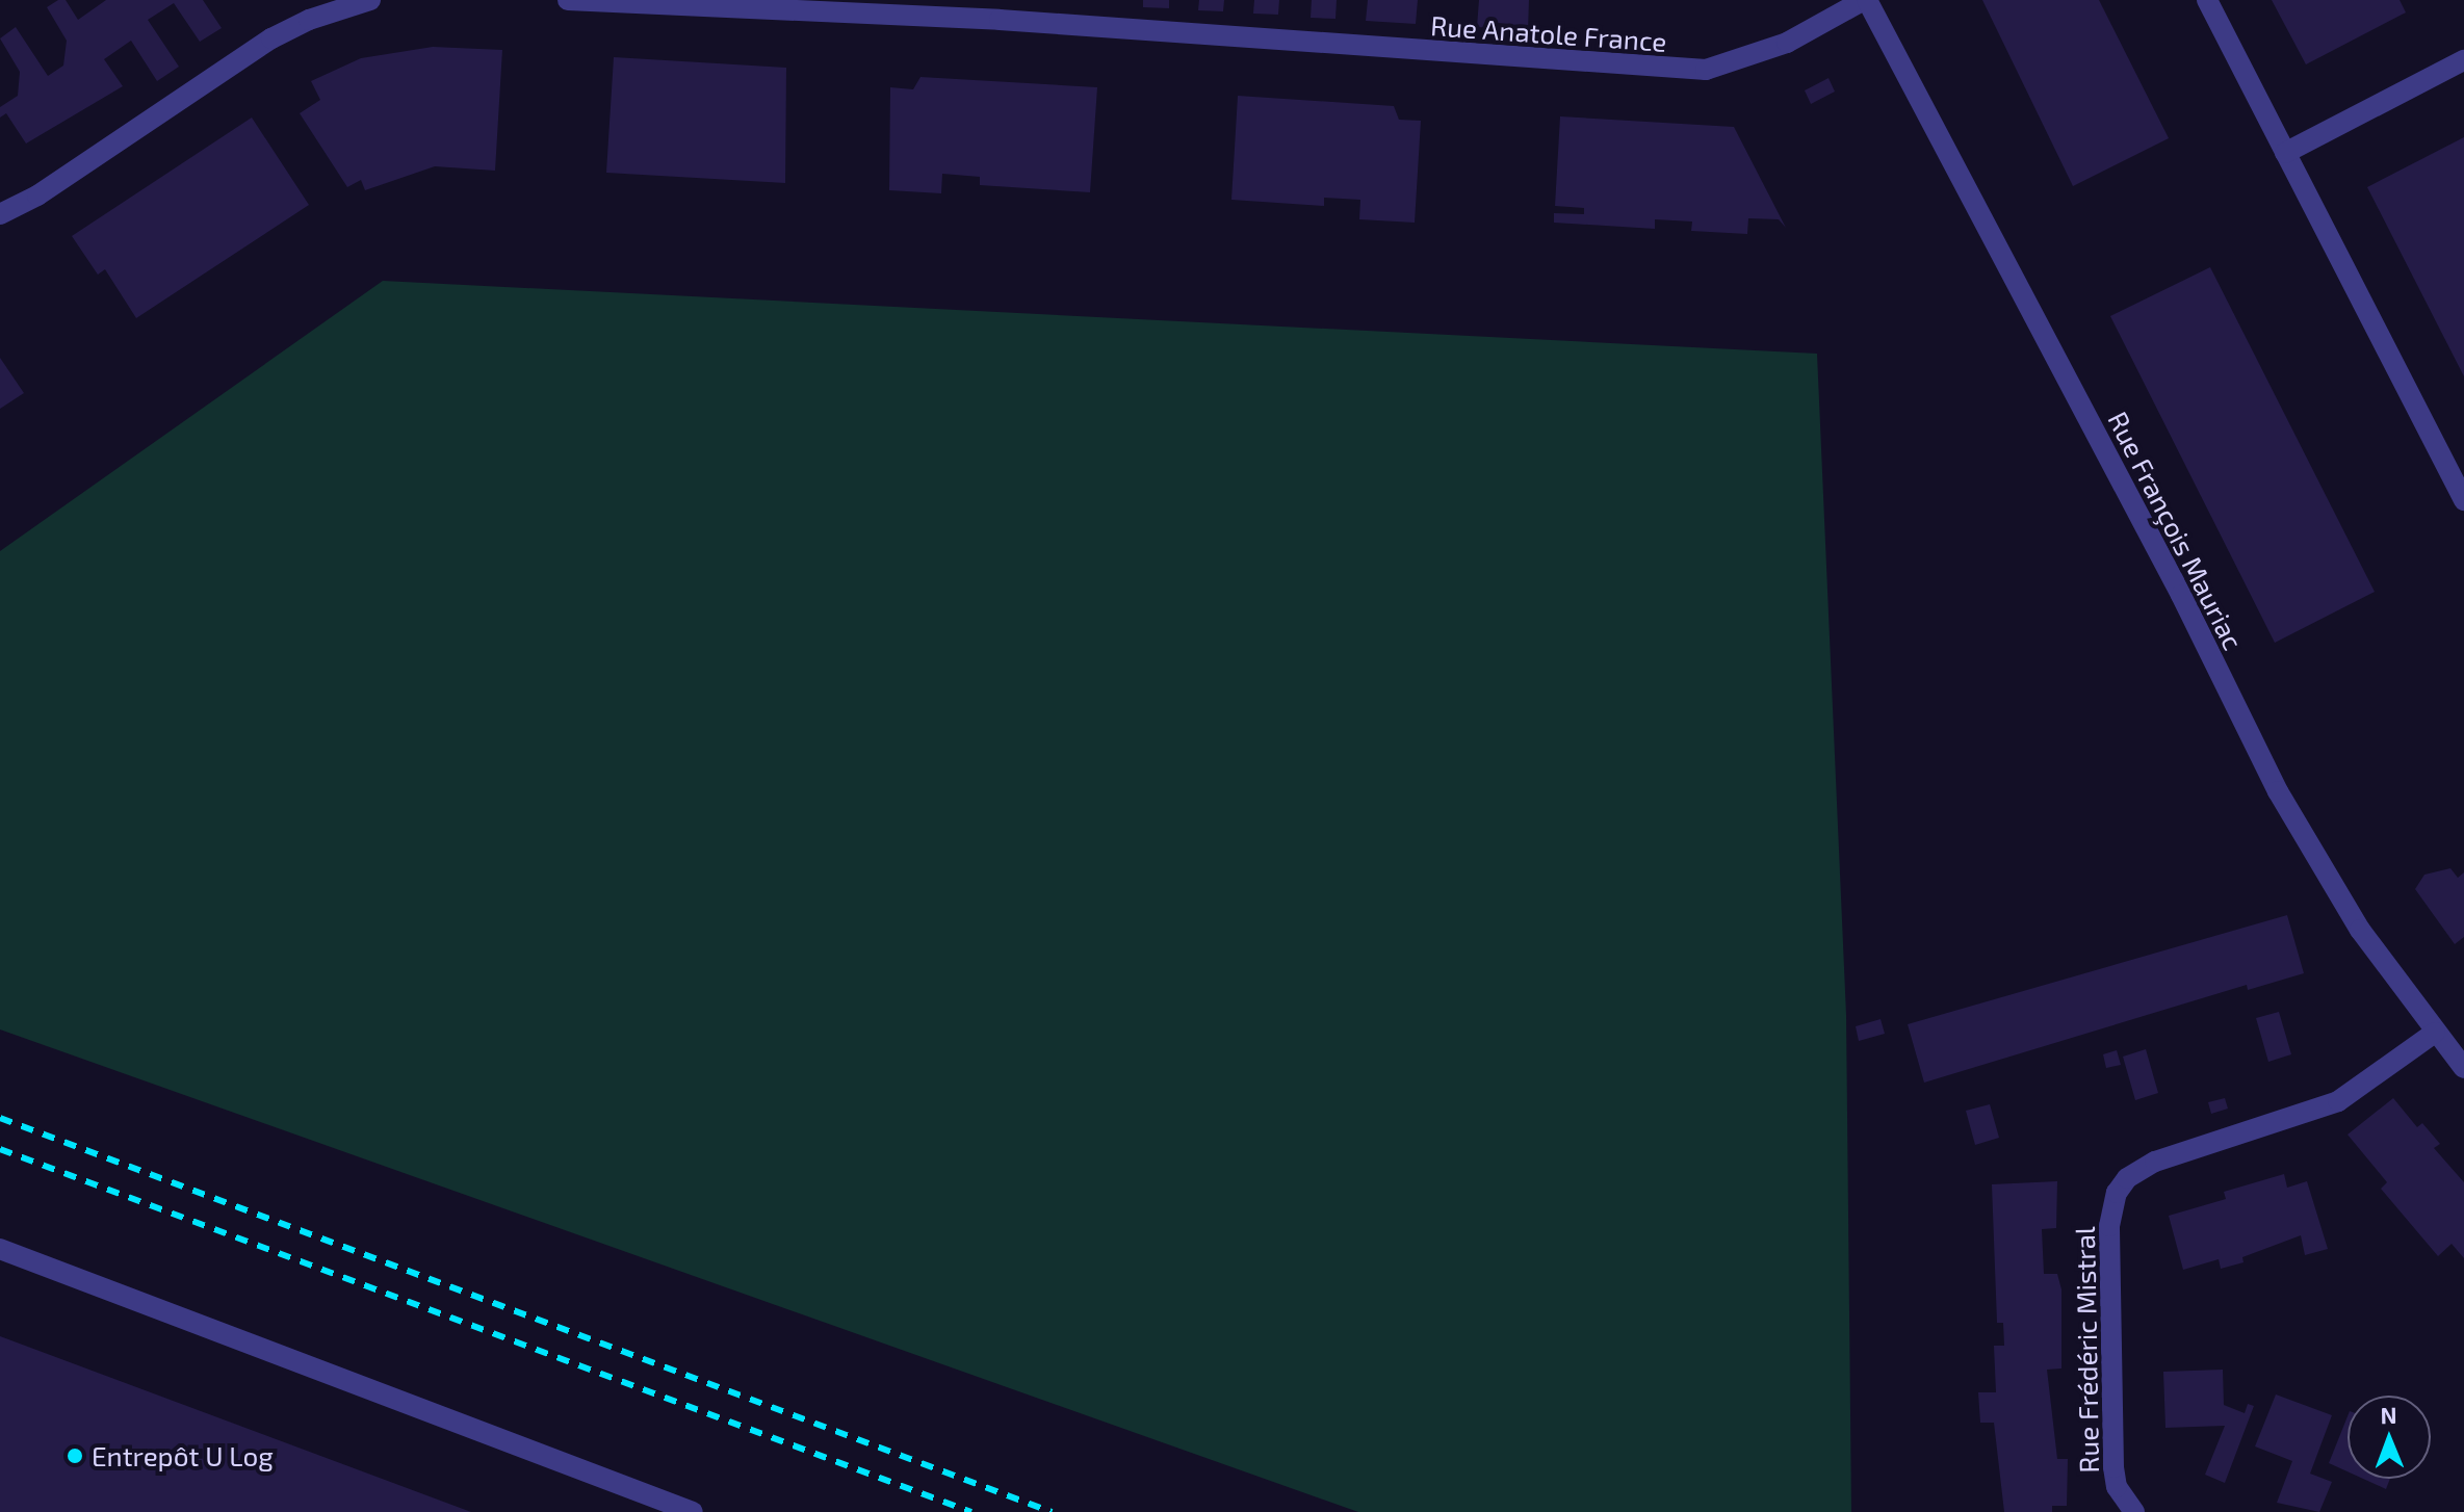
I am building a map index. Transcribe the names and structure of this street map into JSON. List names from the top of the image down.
{
  "streets": {
    "street": ["Rue Anatole France", "Rue François Mauriac", "Rue Frédéric Mistral"]
  },
  "crossings": [
    ["Rue Anatole France", "Rue François Mauriac"],
    ["Rue François Mauriac", "Rue Frédéric Mistral"]
  ],
  "places": ["Entrepôt U Log"],
  "north": "top"
}
